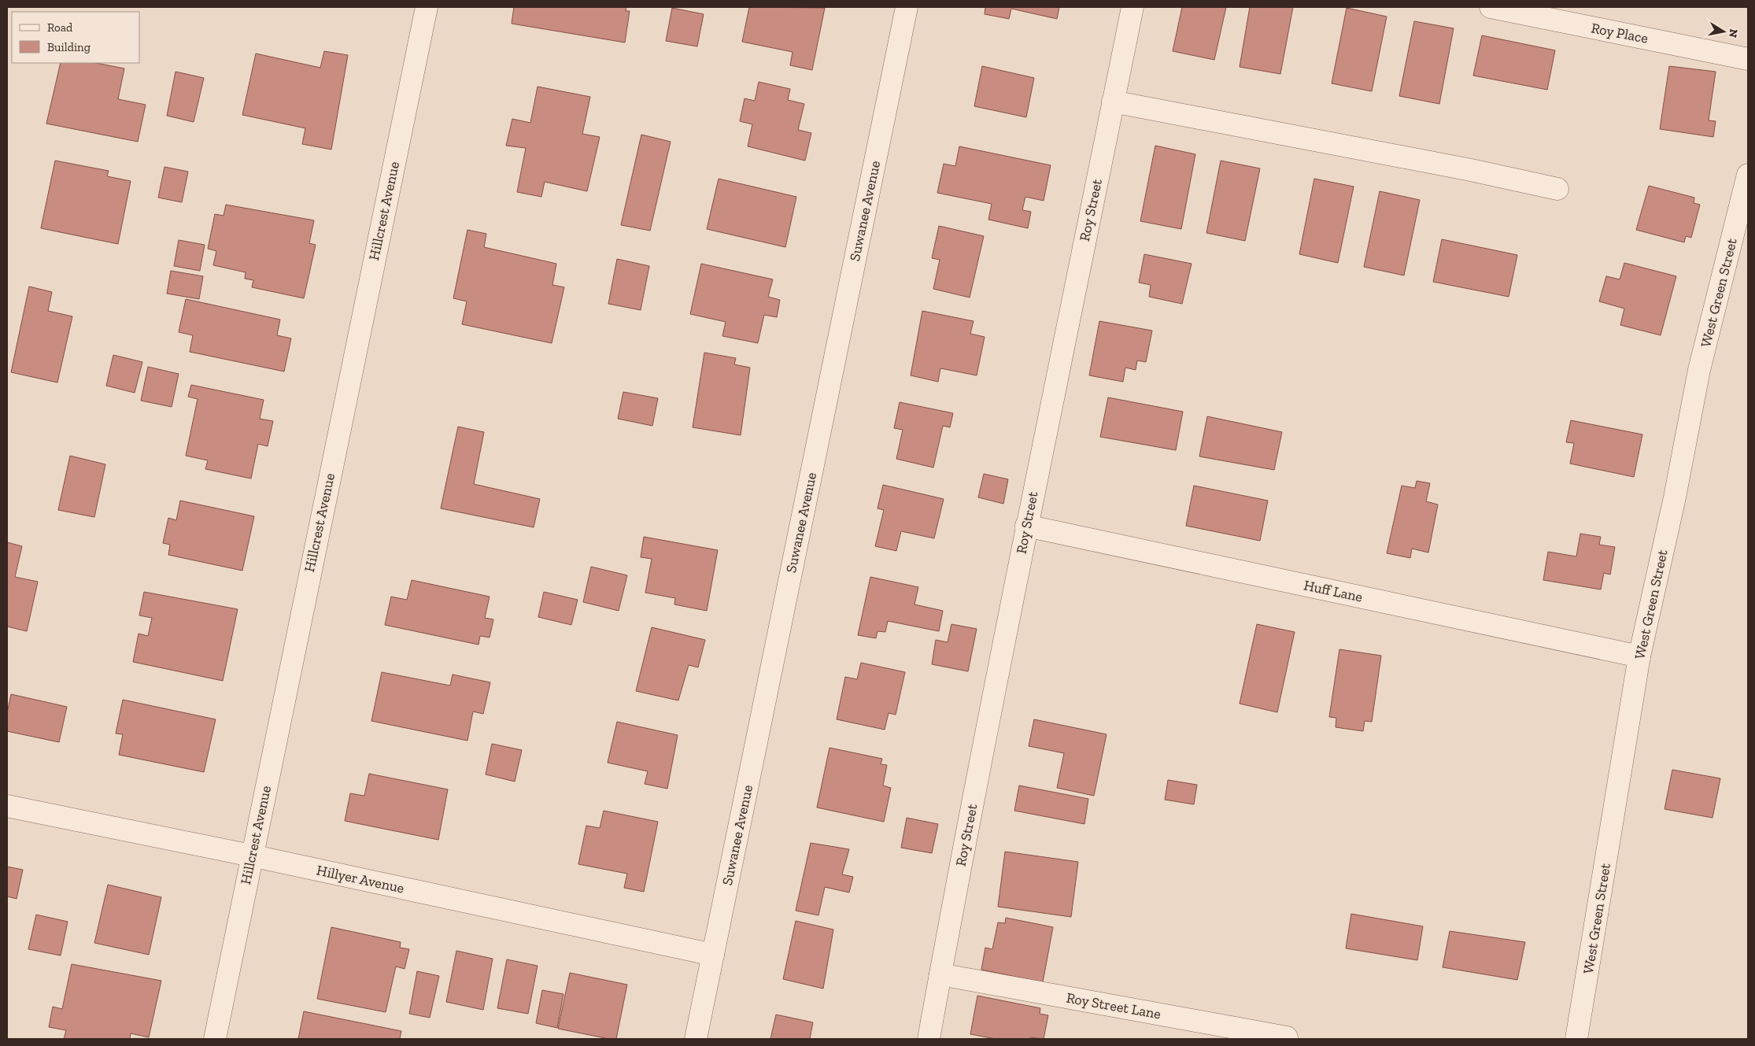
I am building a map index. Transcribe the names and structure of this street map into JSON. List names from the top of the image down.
{
  "streets": {
    "street": [
      "Roy Place",
      "Roy Street",
      "Hillcrest Avenue",
      "Suwanee Avenue",
      "West Green Street",
      "Huff Lane",
      "Hillyer Avenue",
      "Roy Street Lane"
    ]
  },
  "crossings": [
    ["Roy Street", "Huff Lane"],
    ["Roy Street", "Roy Street Lane"],
    ["Hillcrest Avenue", "Hillyer Avenue"],
    ["Suwanee Avenue", "Hillyer Avenue"],
    ["West Green Street", "Huff Lane"]
  ],
  "legend": ["Road", "Building"],
  "north": "right"
}
